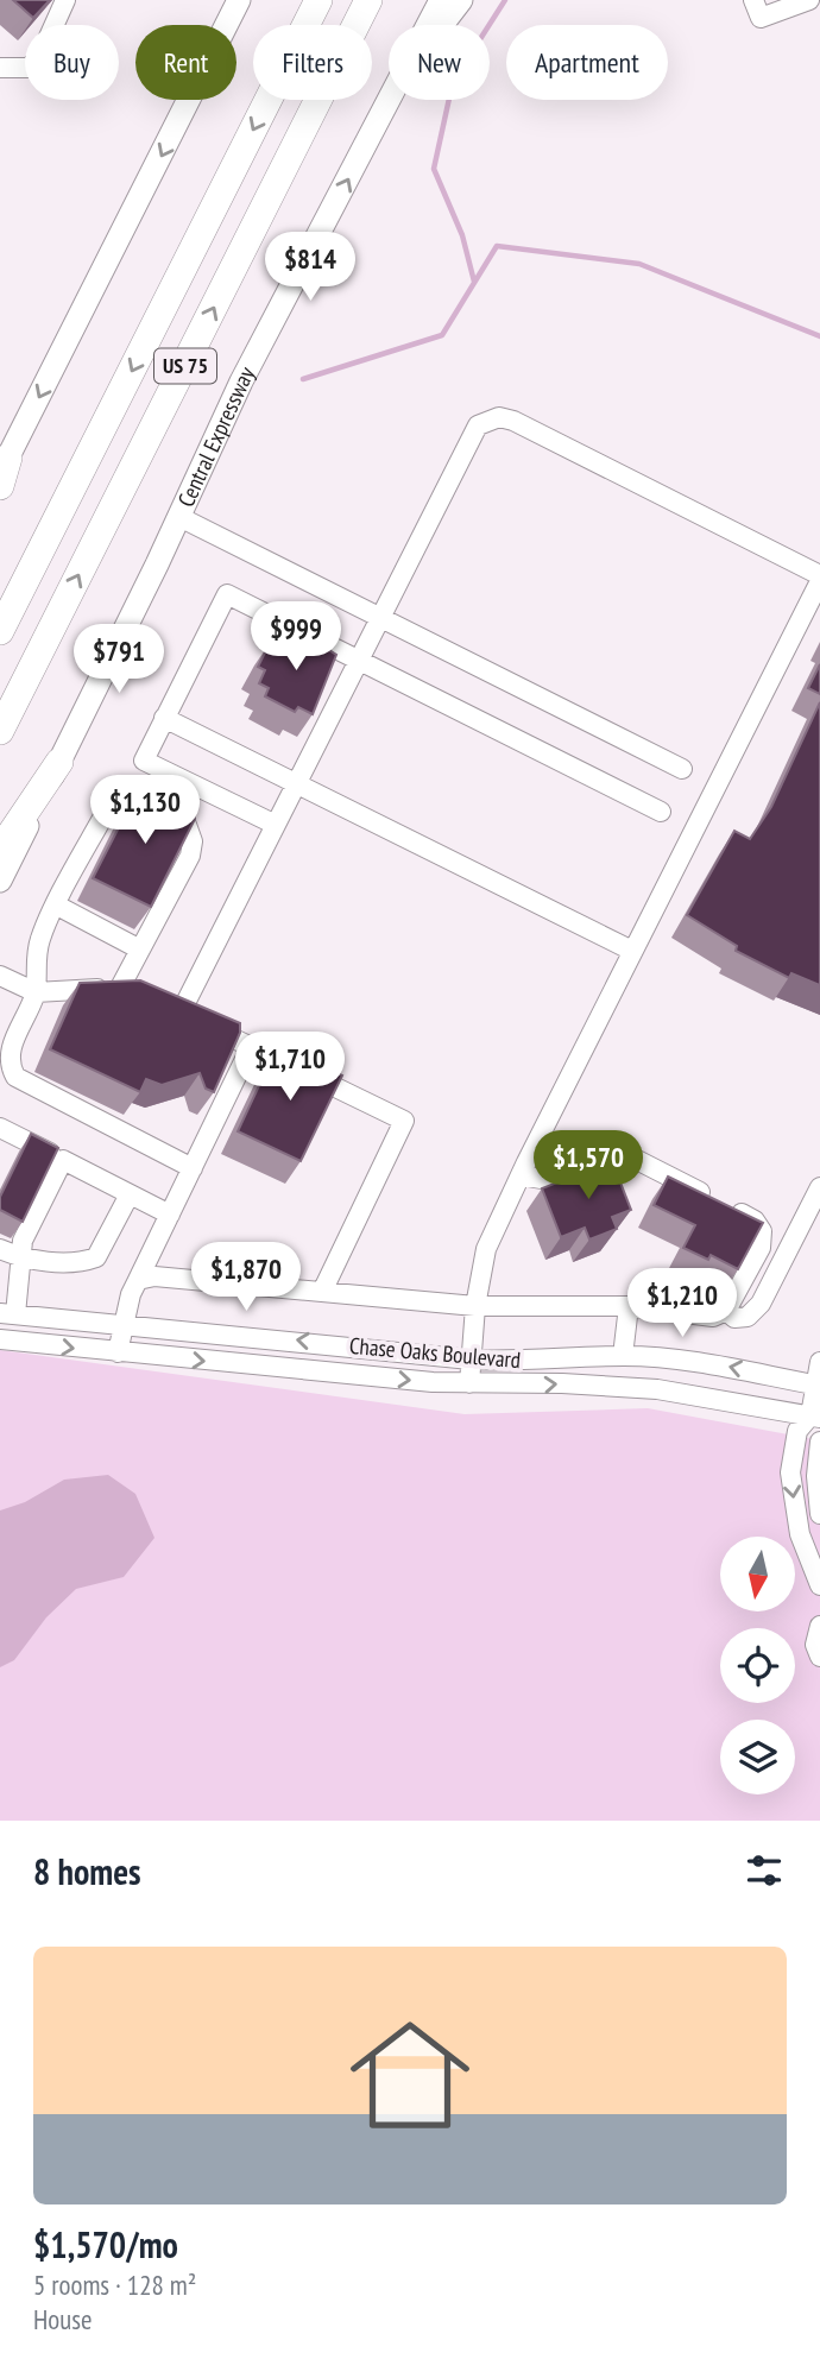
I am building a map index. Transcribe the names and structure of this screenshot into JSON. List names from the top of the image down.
{
  "streets": {
    "highway": ["US 75"],
    "main road": ["Central Expressway"],
    "street": ["Chase Oaks Boulevard"]
  },
  "north": "bottom",
  "page": {
    "chip": [
      "Buy",
      "Rent",
      "Filters",
      "New",
      "Apartment"
    ],
    "price": [
      "$814",
      "$999",
      "$791",
      "$1,130",
      "$1,710",
      "$1,570",
      "$1,870",
      "$1,210"
    ],
    "heading": "8 homes",
    "list": [
      {
        "name": "$1,570/mo",
        "note": "5 rooms · 128 m² · House"
      }
    ]
  }
}
